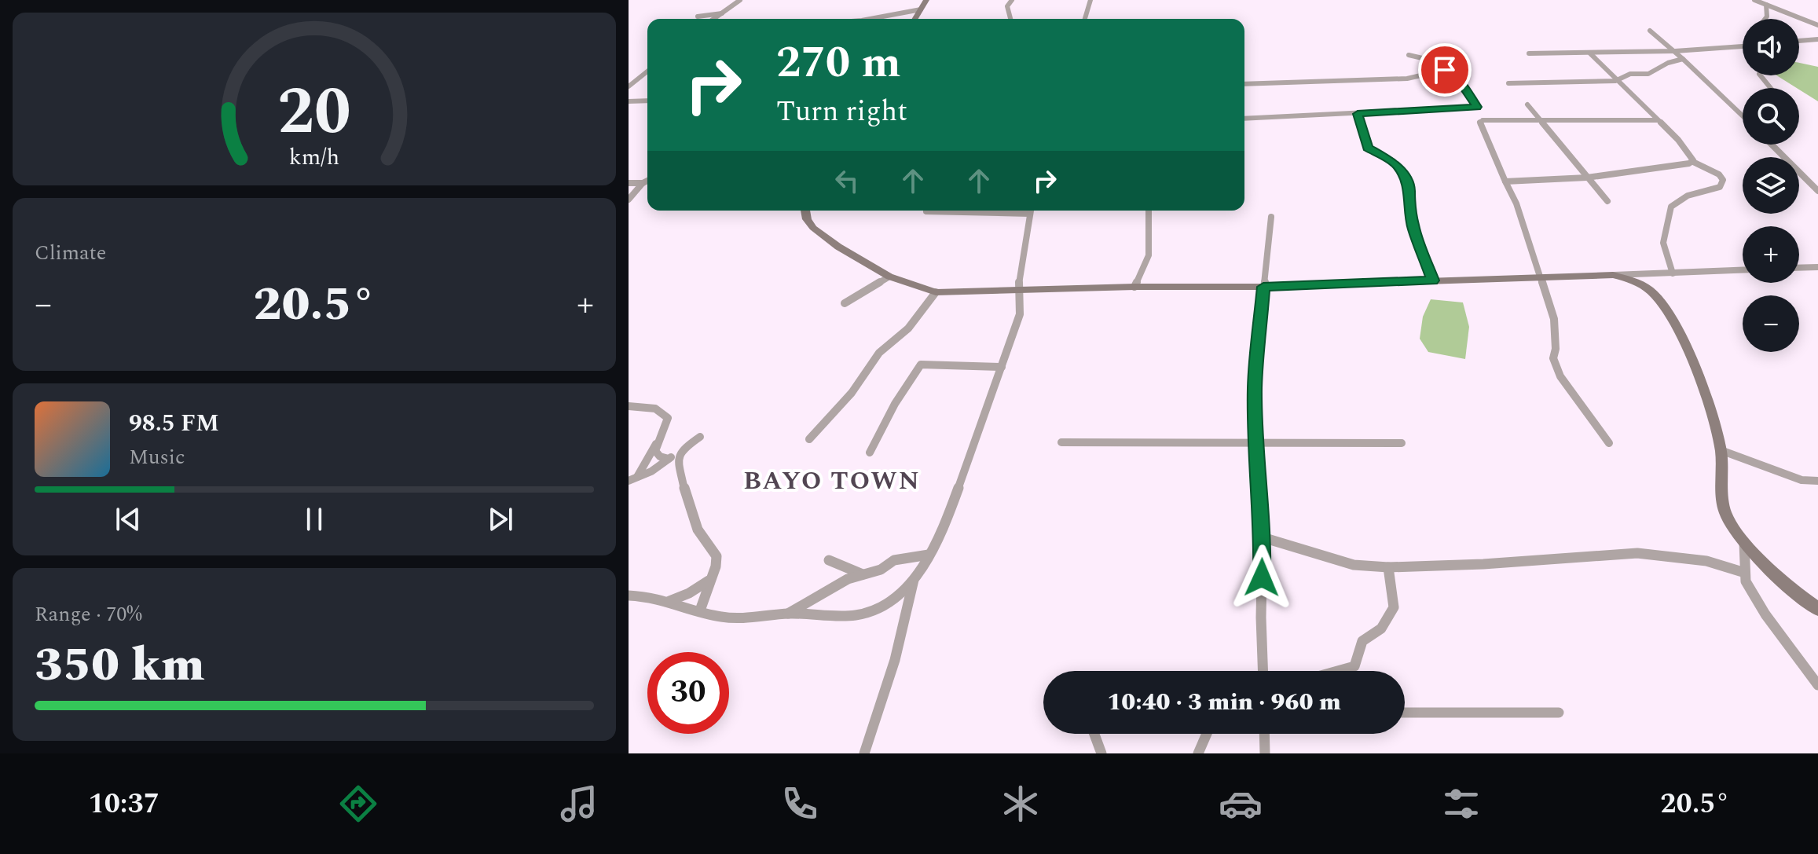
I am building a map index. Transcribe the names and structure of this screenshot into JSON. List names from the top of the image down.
{
  "districts": ["BAYO TOWN"],
  "page": {
    "map_buttons": ["+", "−"],
    "turn": ["270 m", "Turn right"],
    "tile": [
      "Climate",
      ["Range · 70%", "350 km"]
    ],
    "heat": ["−", "20.5°", "+"],
    "song": ["98.5 FM", "Music"],
    "limit": "30",
    "trip": "10:40 · 3 min · 960 m",
    "tabs": ["10:37", "20.5°"],
    "gauge": ["20", "km/h"]
  }
}
